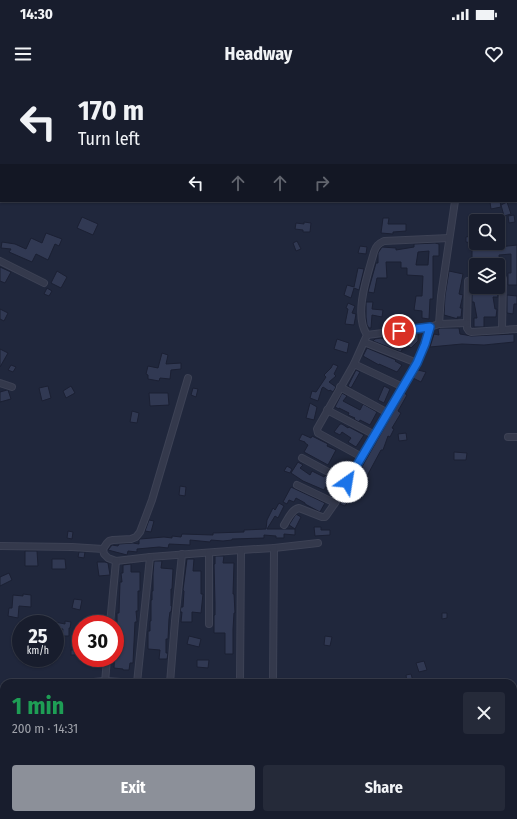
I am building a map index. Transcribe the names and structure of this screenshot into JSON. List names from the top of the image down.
{
  "page": {
    "status": "14:30",
    "header": "Headway",
    "turn": ["170 m", "Turn left"],
    "speed": "25 km/h",
    "limit": "30",
    "heading": ["1 min", "200 m · 14:31"],
    "buttons": ["Exit", "Share"]
  }
}
